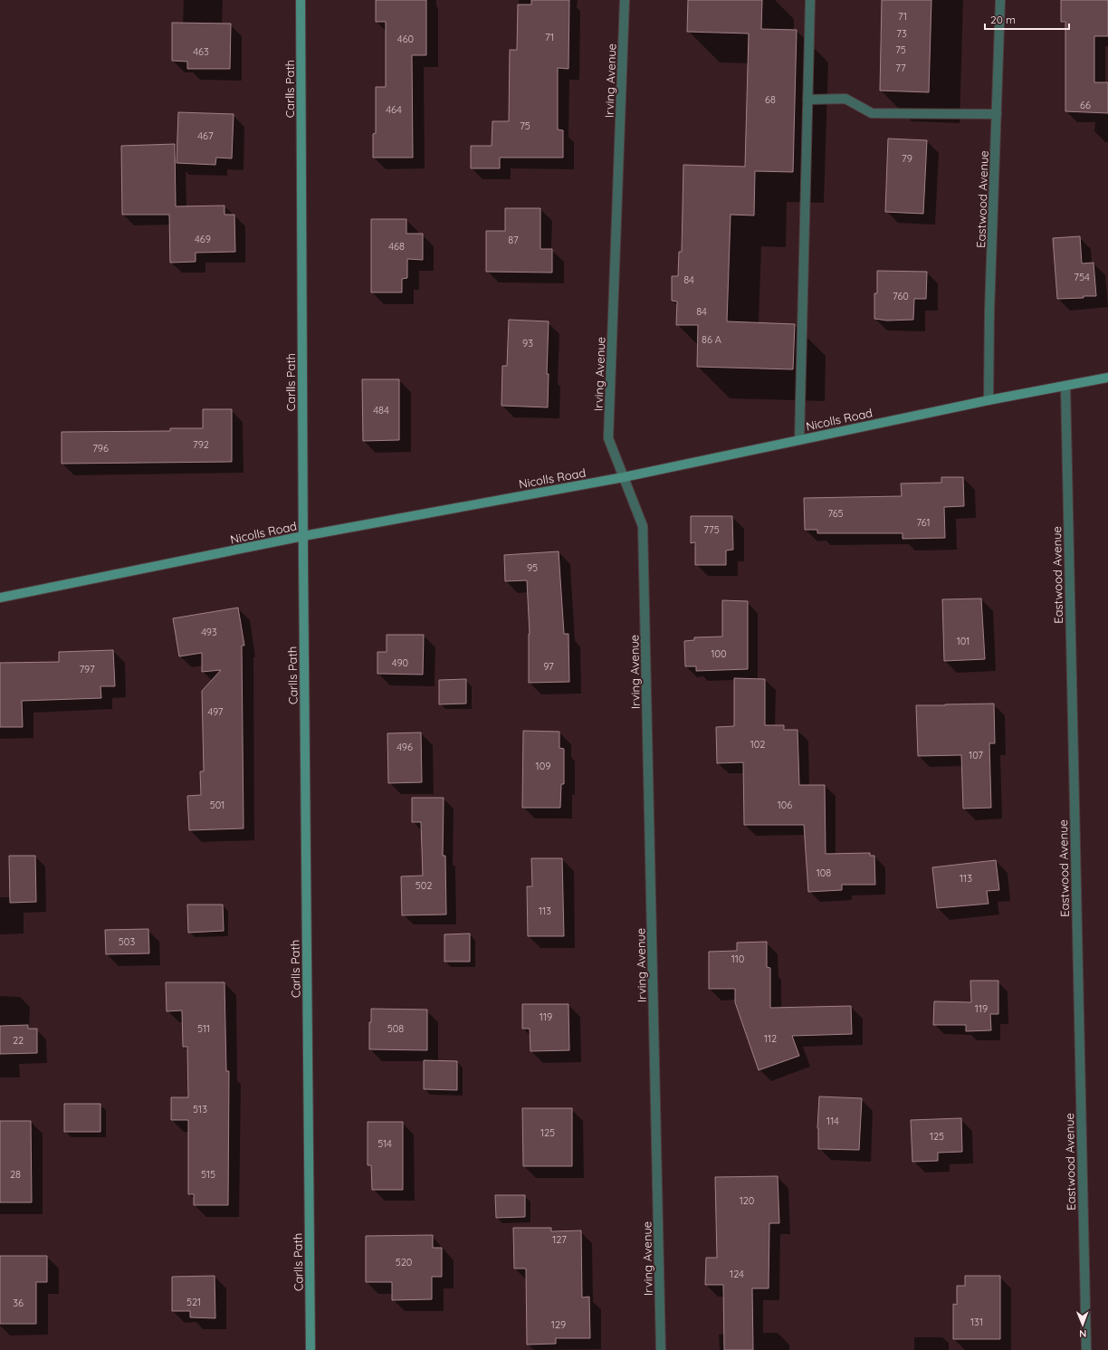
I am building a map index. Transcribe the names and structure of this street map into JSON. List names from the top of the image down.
{
  "streets": {
    "street": [
      "Irving Avenue",
      "Carlls Path",
      "Eastwood Avenue",
      "Nicolls Road"
    ]
  },
  "crossings": [
    ["Irving Avenue", "Nicolls Road"],
    ["Carlls Path", "Nicolls Road"],
    ["Eastwood Avenue", "Nicolls Road"]
  ],
  "house_numbers": [
    "71",
    "73",
    "71",
    "460",
    "75",
    "463",
    "77",
    "68",
    "66",
    "464",
    "75",
    "467",
    "79",
    "469",
    "87",
    "468",
    "754",
    "84",
    "760",
    "84",
    "86 A",
    "93",
    "484",
    "792",
    "796",
    "765",
    "761",
    "775",
    "95",
    "493",
    "101",
    "100",
    "490",
    "97",
    "797",
    "497",
    "102",
    "496",
    "107",
    "109",
    "501",
    "106",
    "108",
    "113",
    "502",
    "113",
    "503",
    "110",
    "119",
    "119",
    "511",
    "508",
    "112",
    "22",
    "513",
    "114",
    "125",
    "125",
    "514",
    "28",
    "515",
    "120",
    "127",
    "520",
    "124",
    "521",
    "36",
    "131",
    "129"
  ],
  "scale_bar": "20 m",
  "north": "bottom"
}
